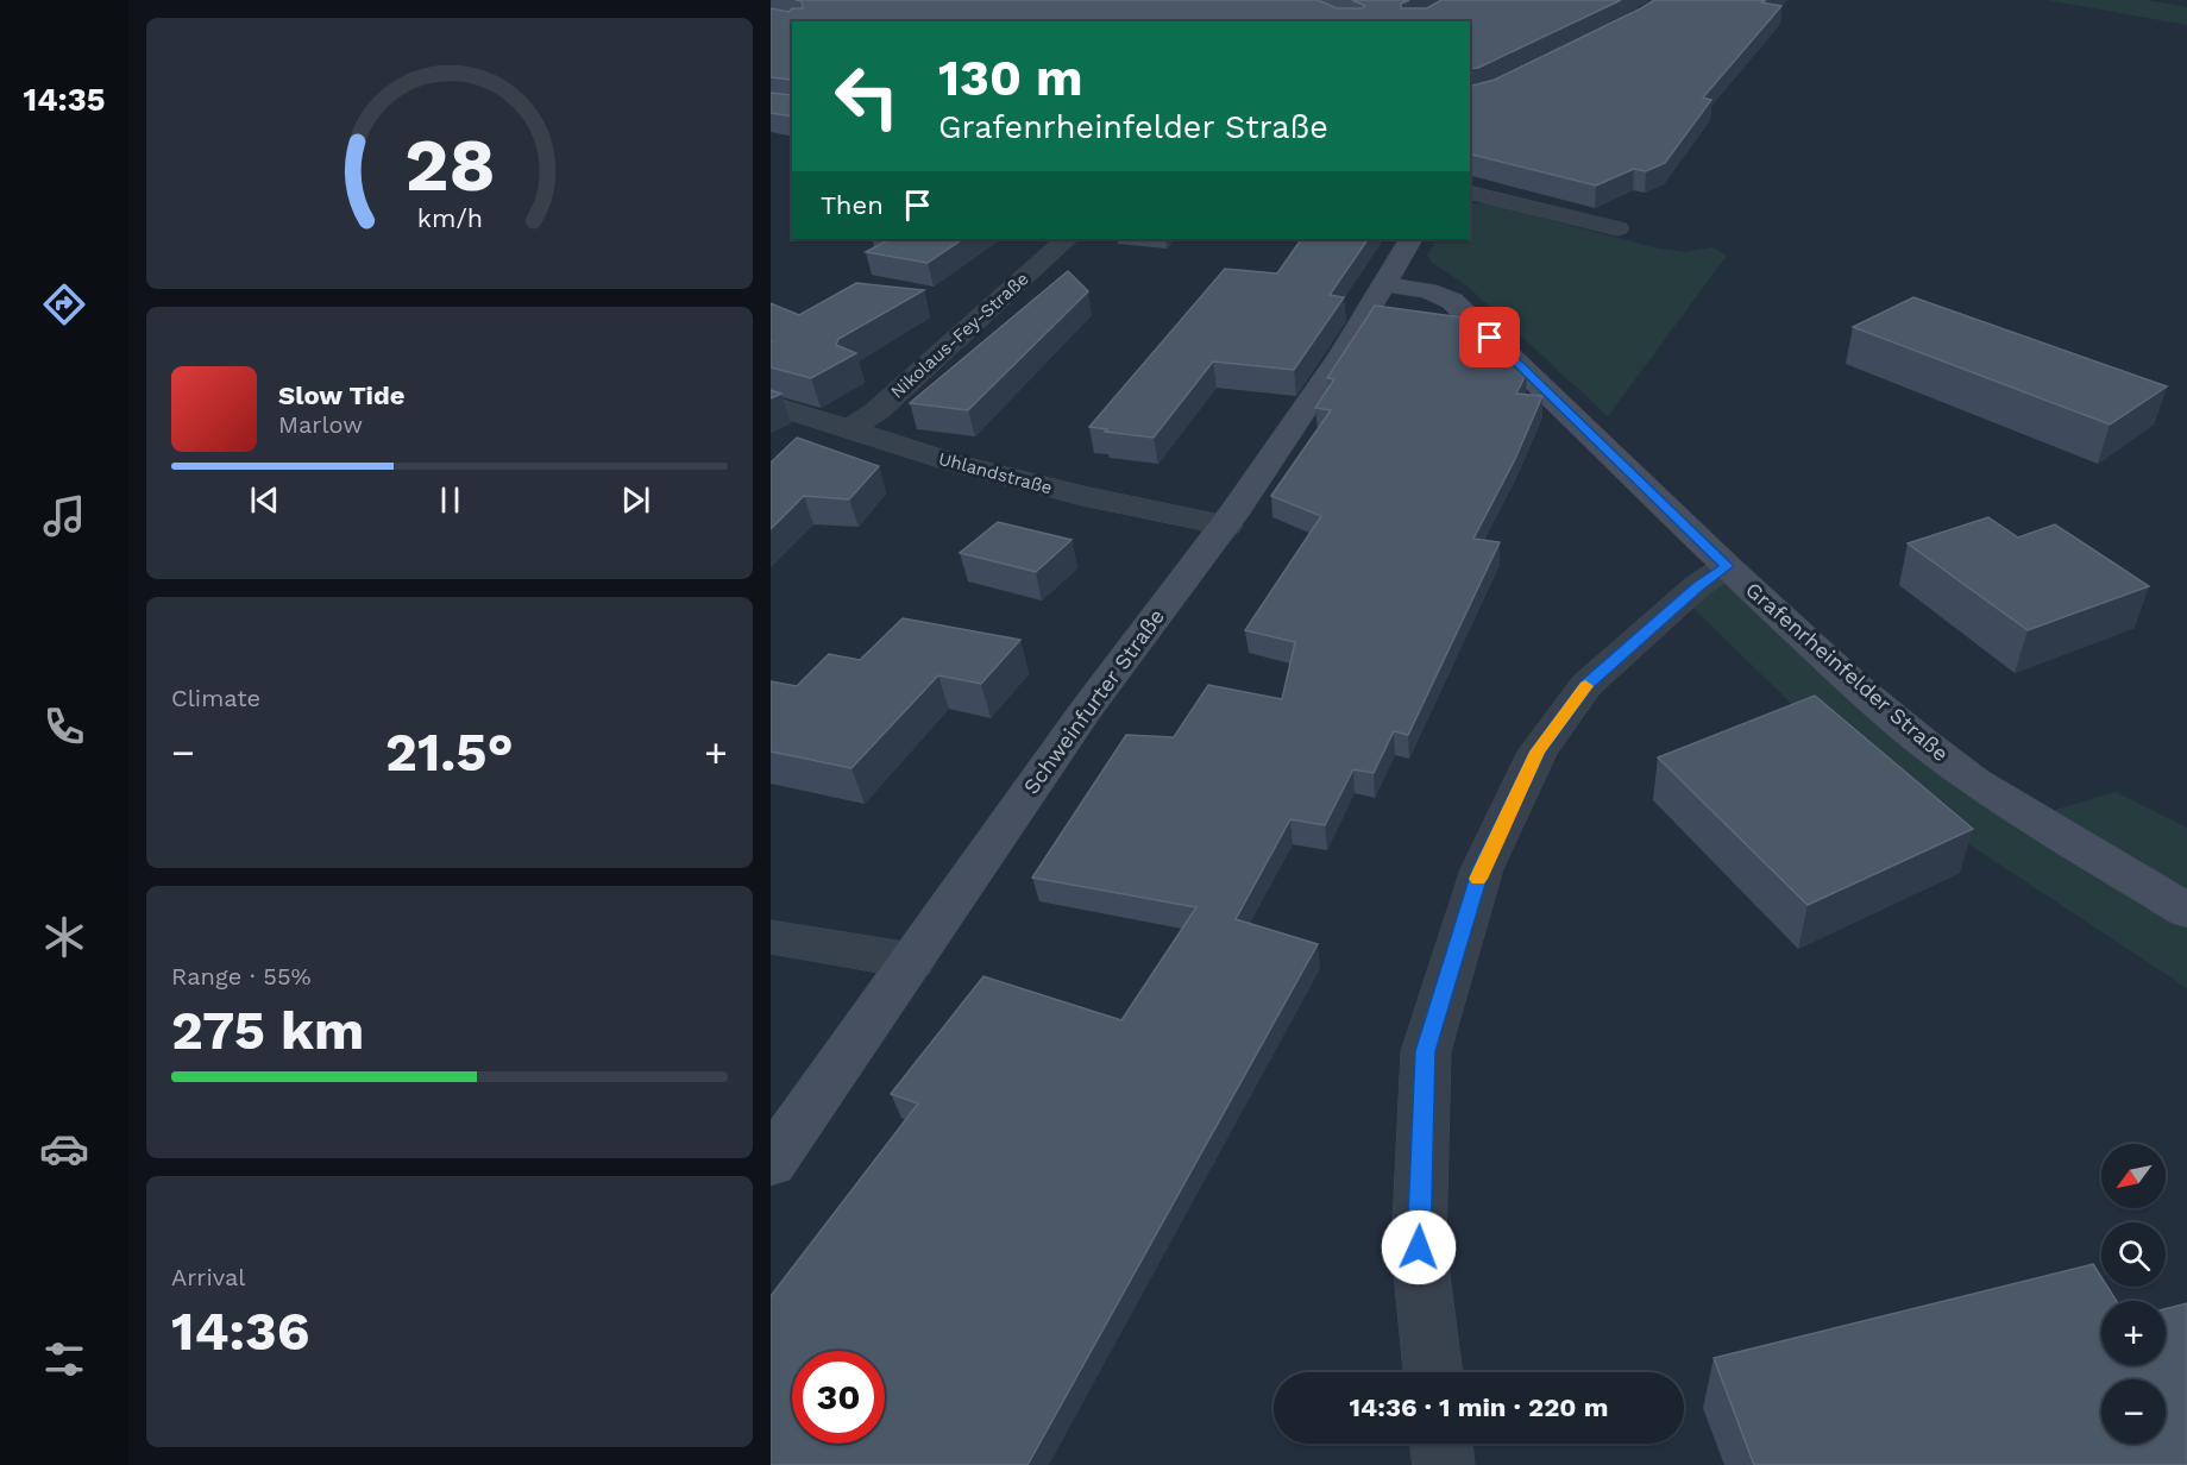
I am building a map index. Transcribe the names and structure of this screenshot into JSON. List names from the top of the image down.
{
  "streets": {
    "street": [
      "Nikolaus-Fey-Straße",
      "Uhlandstraße",
      "Grafenrheinfelder Straße",
      "Schweinfurter Straße"
    ]
  },
  "crossings": [
    ["Nikolaus-Fey-Straße", "Uhlandstraße"],
    ["Uhlandstraße", "Schweinfurter Straße"],
    ["Grafenrheinfelder Straße", "Schweinfurter Straße"]
  ],
  "north": "bottom left",
  "page": {
    "tabs": "14:35",
    "turn": ["130 m", "Grafenrheinfelder Straße"],
    "then": "Then",
    "song": ["Slow Tide", "Marlow"],
    "tile": [
      "Climate",
      ["Range · 55%", "275 km"],
      ["Arrival", "14:36"]
    ],
    "heat": ["−", "21.5°", "+"],
    "map_buttons": ["+", "−"],
    "limit": "30",
    "trip": "14:36 · 1 min · 220 m",
    "gauge": ["28", "km/h"]
  }
}
